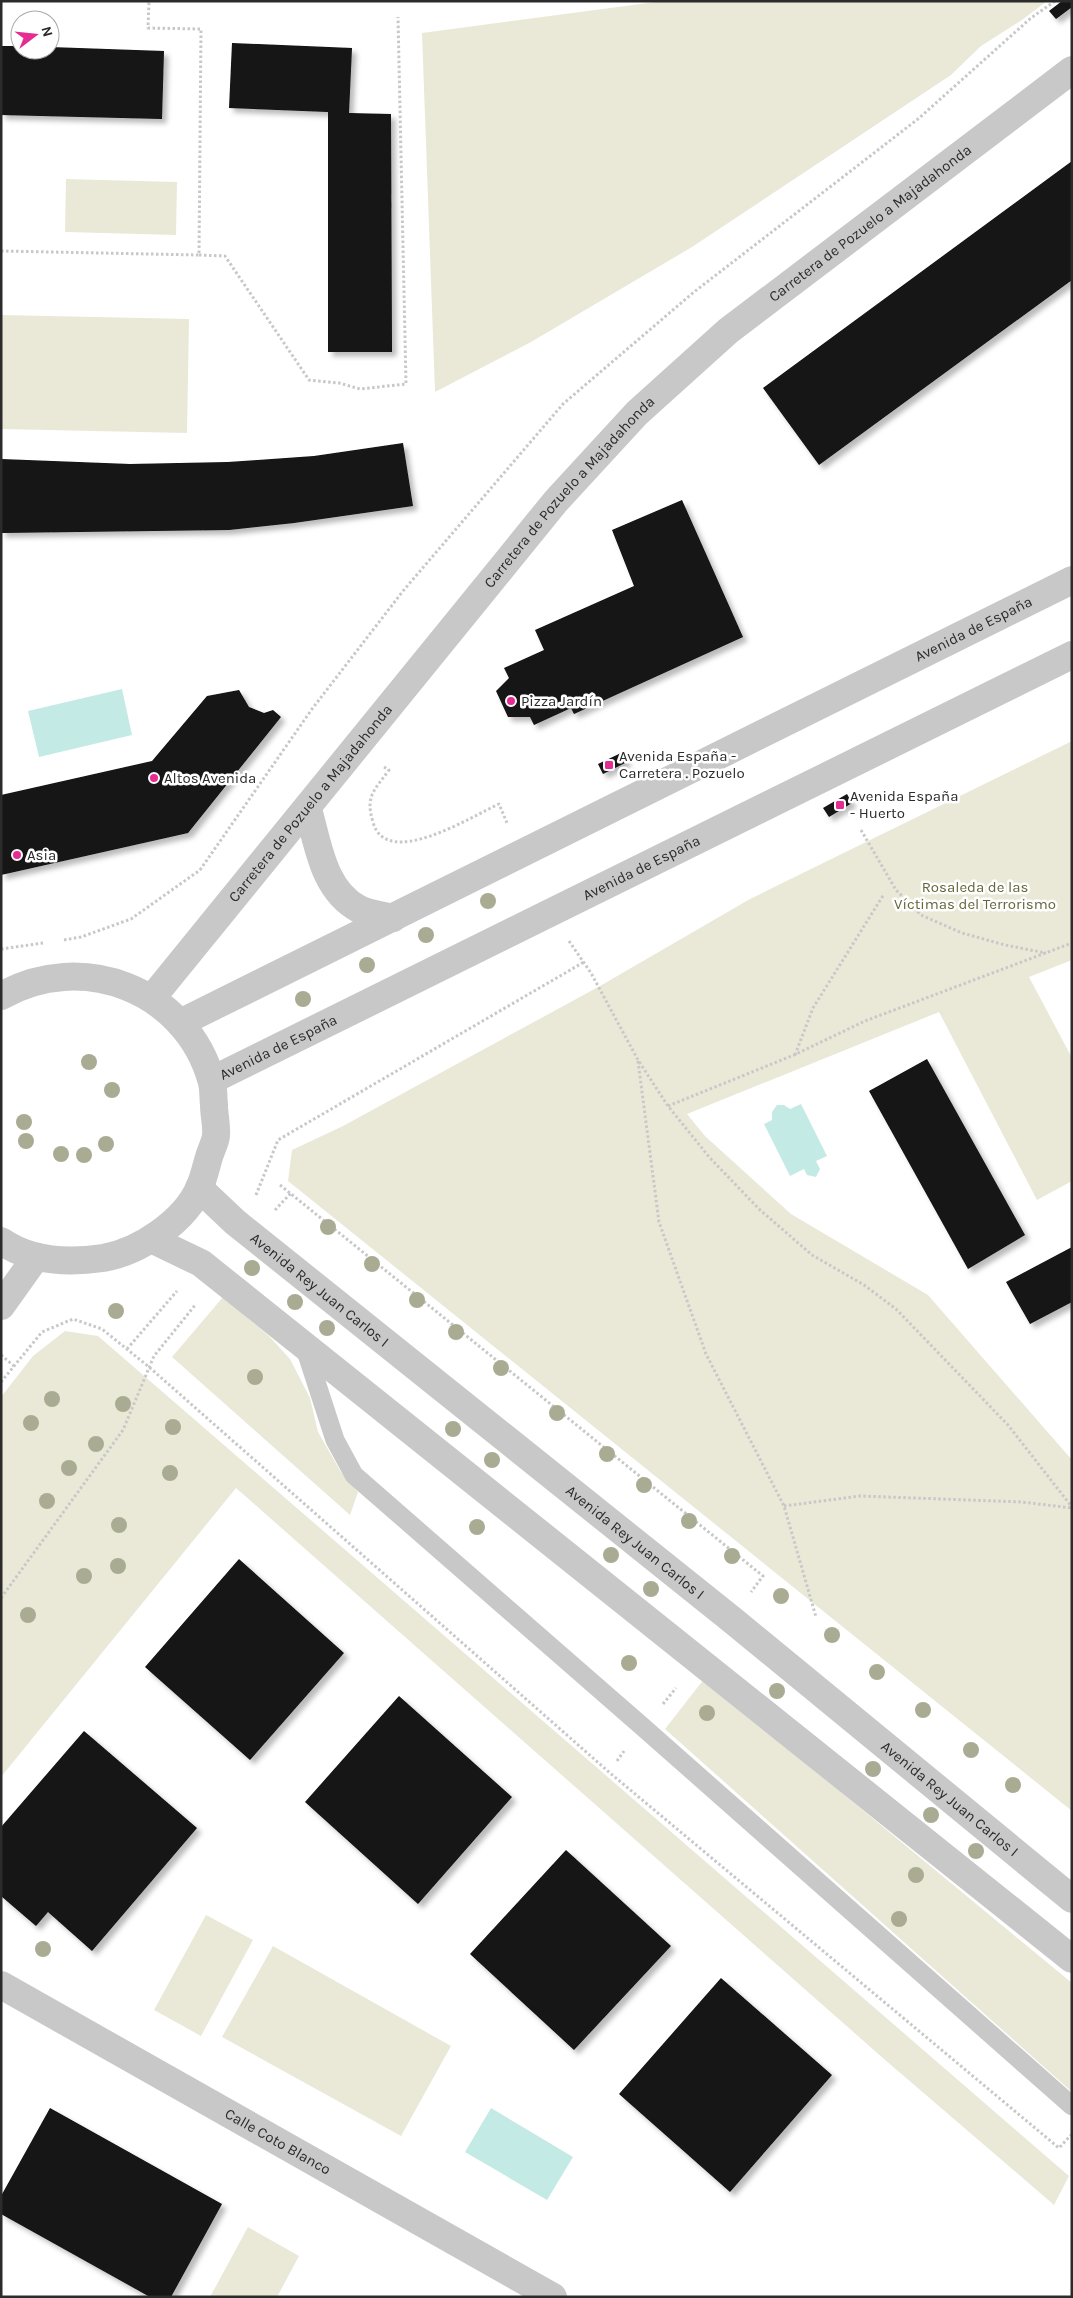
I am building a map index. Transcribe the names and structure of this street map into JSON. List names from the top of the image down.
{
  "streets": {
    "street": [
      "Carretera de Pozuelo a Majadahonda",
      "Avenida de España",
      "Avenida Rey Juan Carlos I",
      "Calle Coto Blanco"
    ]
  },
  "parks": ["Rosaleda de las Víctimas del Terrorismo"],
  "places": {
    "other": ["Pizza Jardín", "Altos Avenida", "Asia"],
    "transit": ["Avenida España - Carretera . Pozuelo", "Avenida España - Huerto"]
  },
  "north": "right"
}
